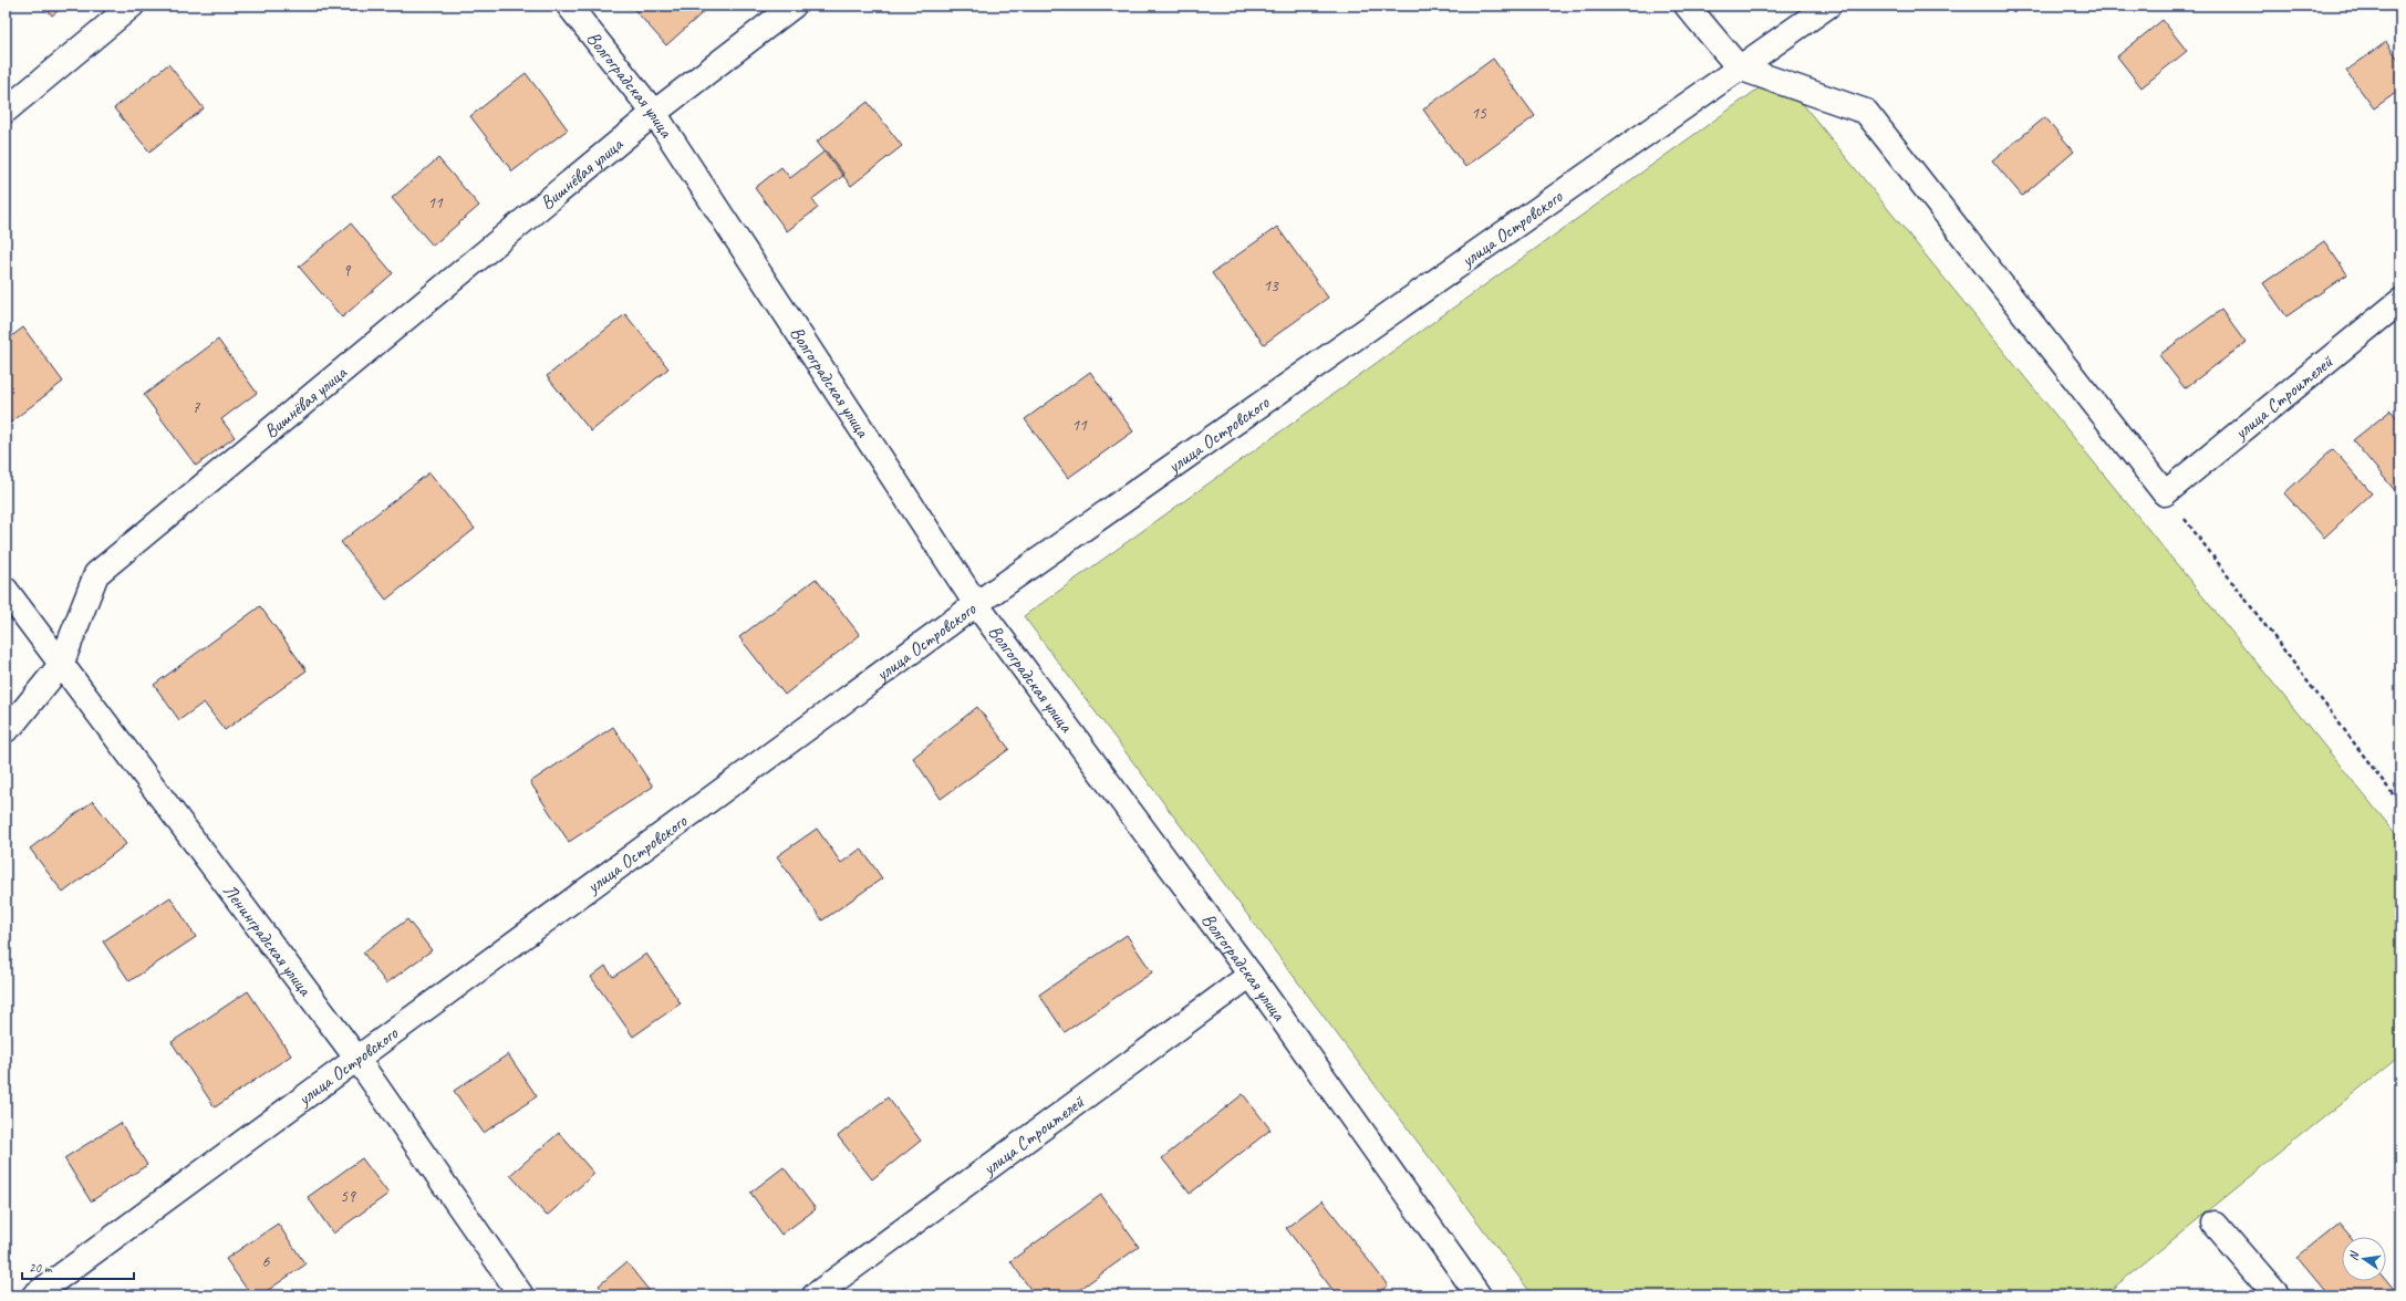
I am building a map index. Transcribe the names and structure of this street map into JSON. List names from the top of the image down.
{
  "streets": {
    "street": [
      "Волгоградская улица",
      "Вишнёвая улица",
      "улица Островского",
      "улица Строителей",
      "Ленинградская улица"
    ]
  },
  "crossings": [
    ["Волгоградская улица", "Вишнёвая улица"],
    ["Волгоградская улица", "улица Островского"],
    ["Волгоградская улица", "улица Строителей"],
    ["Вишнёвая улица", "Ленинградская улица"],
    ["улица Островского", "Ленинградская улица"]
  ],
  "house_numbers": [
    "15",
    "11",
    "9",
    "13",
    "7",
    "11",
    "59",
    "6"
  ],
  "scale_bar": "20 m",
  "north": "left"
}
